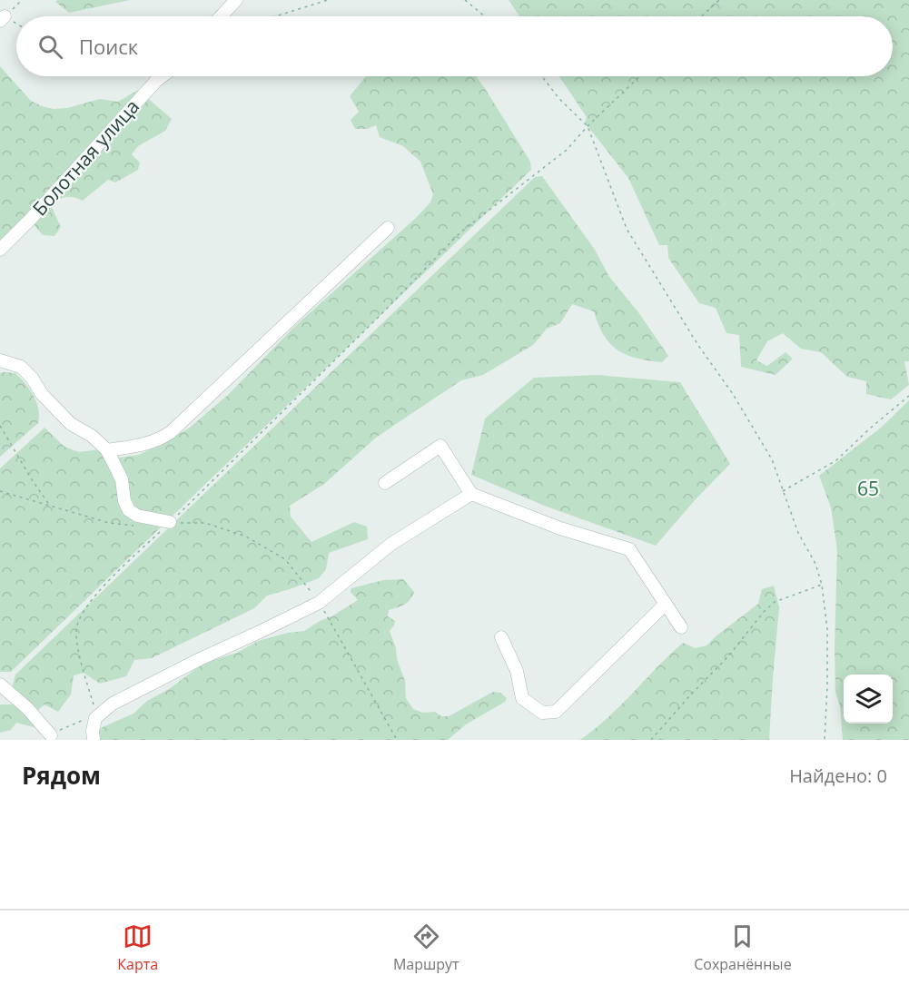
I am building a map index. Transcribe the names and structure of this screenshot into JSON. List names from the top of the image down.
{
  "streets": {
    "street": ["Болотная улица"]
  },
  "parks": ["65"],
  "page": {
    "search": "Поиск",
    "heading": ["Рядом", "Найдено: 0"],
    "nav": ["Карта", "Маршрут", "Сохранённые"]
  }
}
